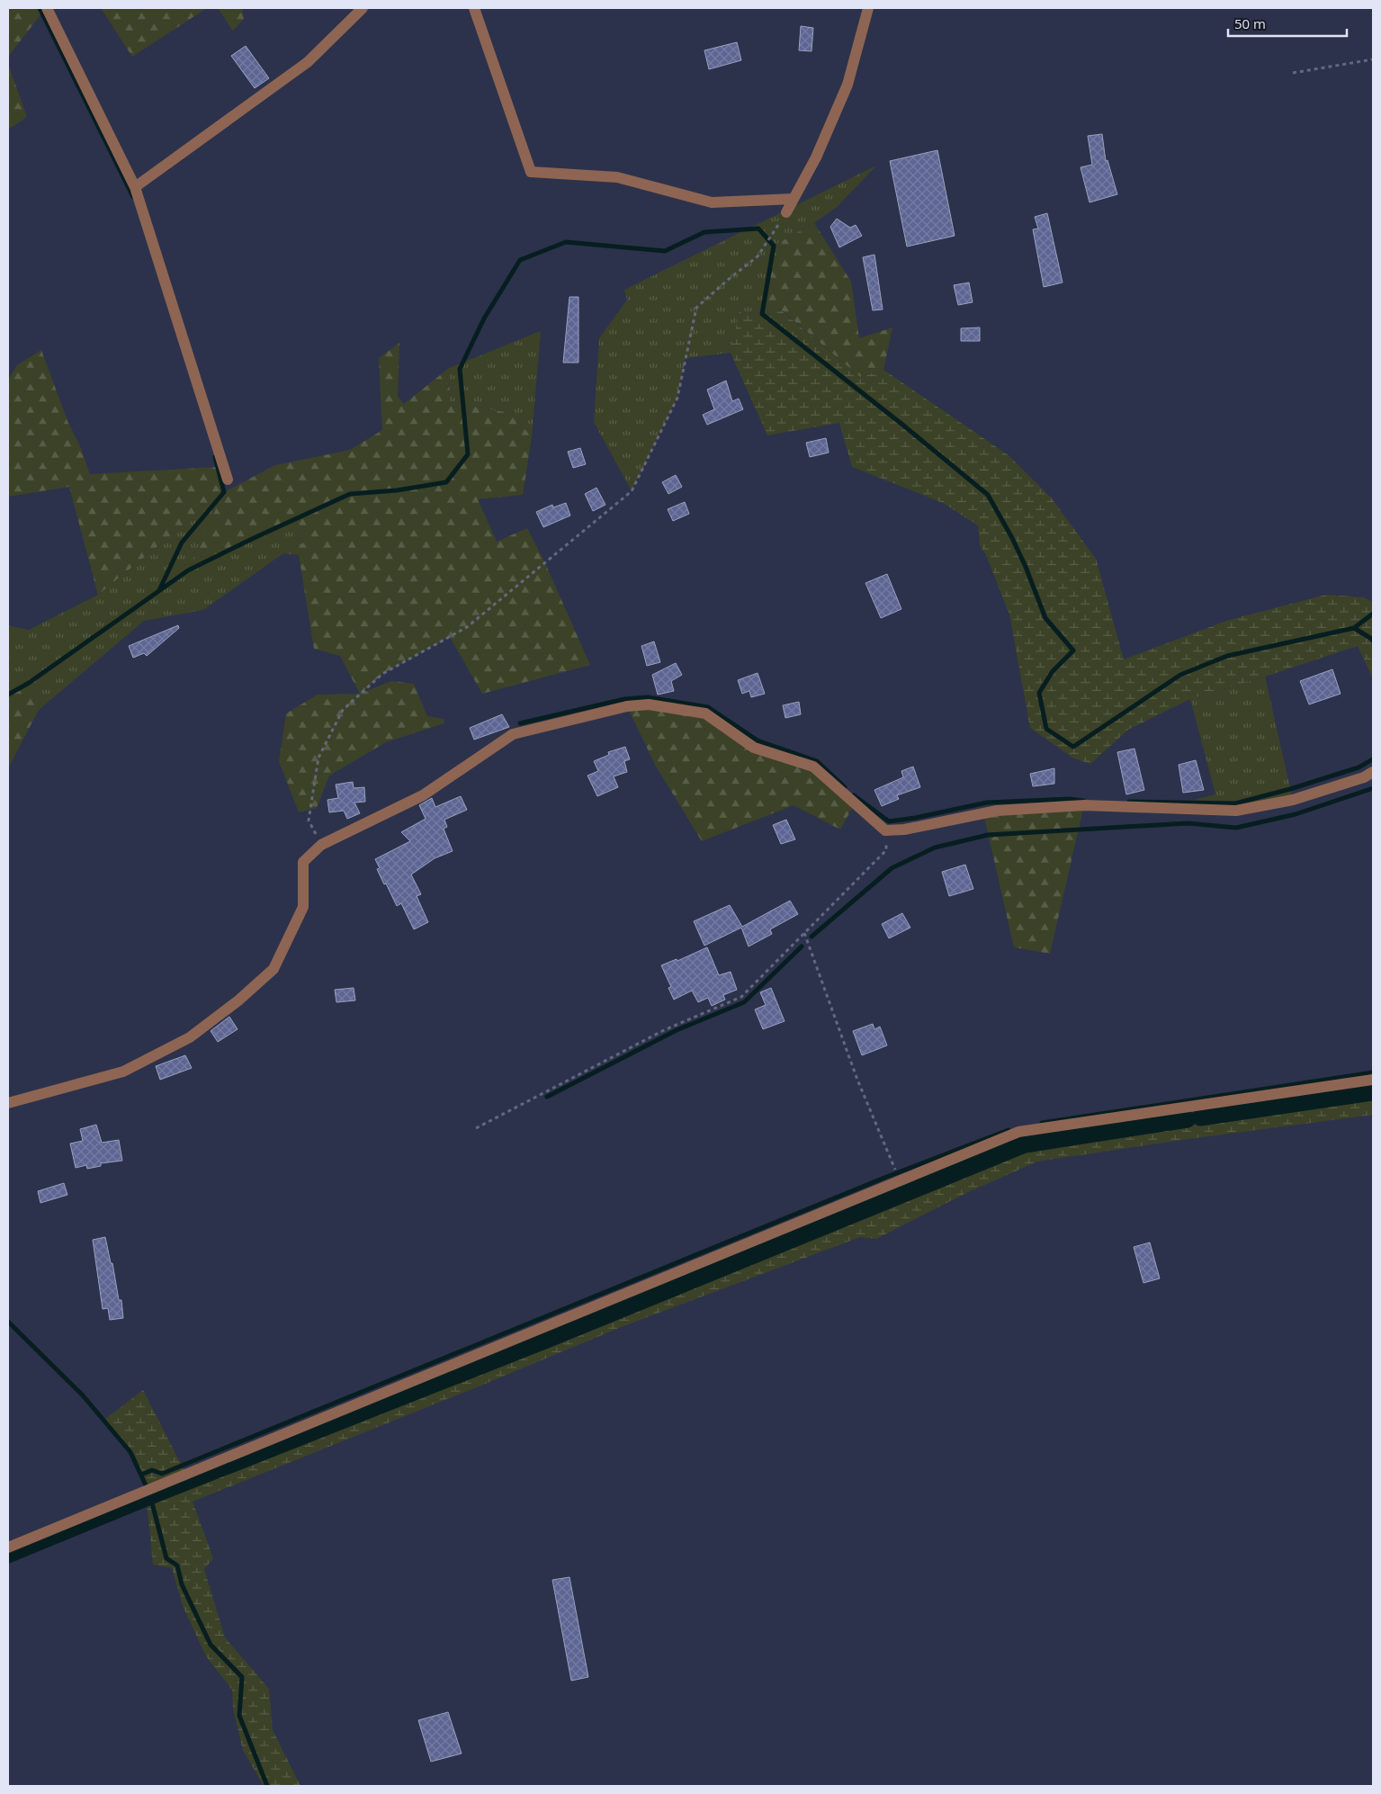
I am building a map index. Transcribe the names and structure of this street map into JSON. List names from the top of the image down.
{
  "scale_bar": "50 m"
}
